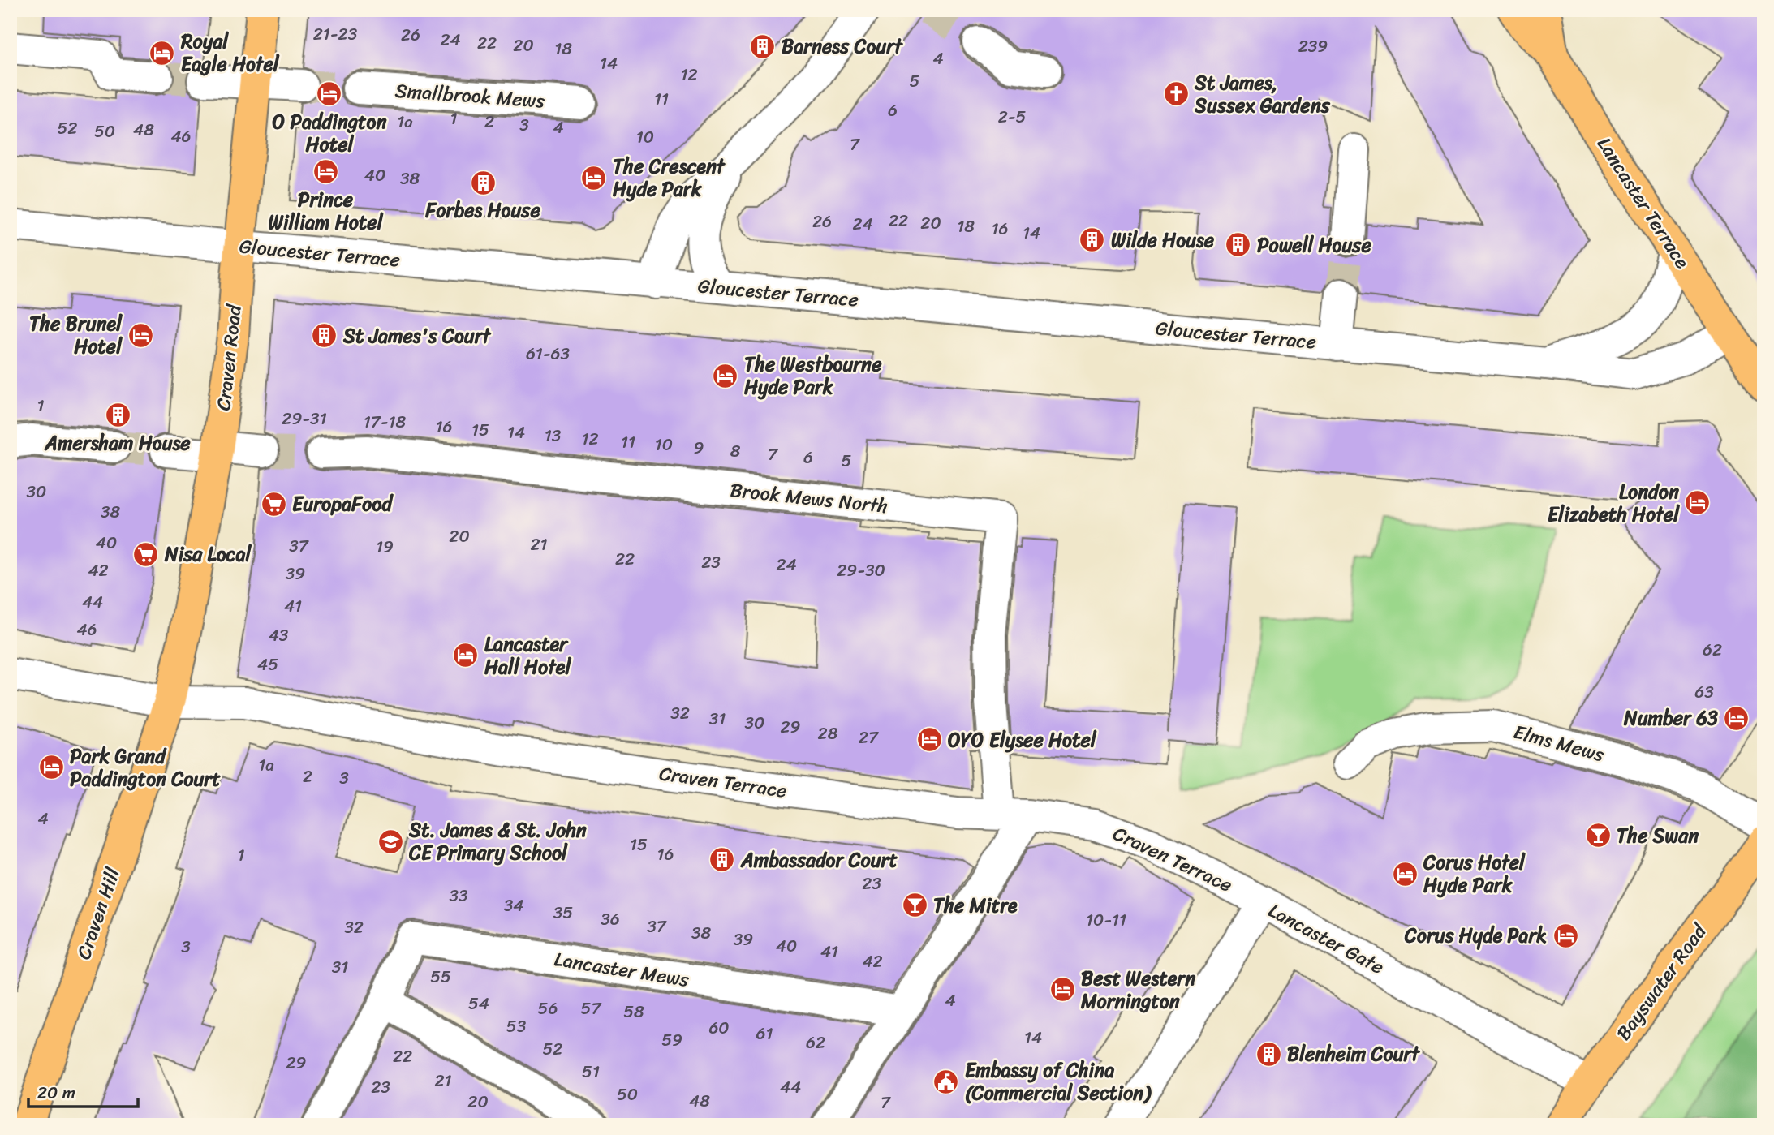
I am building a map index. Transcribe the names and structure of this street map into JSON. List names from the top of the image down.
{
  "streets": {
    "main road": [
      "Lancaster Terrace",
      "Craven Road",
      "Craven Hill",
      "Bayswater Road"
    ],
    "street": [
      "Smallbrook Mews",
      "Gloucester Terrace",
      "Brook Mews North",
      "Elms Mews",
      "Craven Terrace",
      "Lancaster Gate",
      "Lancaster Mews"
    ]
  },
  "crossings": [
    ["Lancaster Terrace", "Gloucester Terrace"],
    ["Gloucester Terrace", "Craven Road"],
    ["Craven Road", "Craven Terrace"],
    ["Craven Road", "Craven Hill"],
    ["Brook Mews North", "Craven Terrace"],
    ["Craven Terrace", "Craven Hill"],
    ["Craven Terrace", "Lancaster Gate"],
    ["Lancaster Gate", "Bayswater Road"]
  ],
  "places": {
    "building": [
      "Barness Court",
      "Forbes House",
      "Wilde House",
      "Powell House",
      "St James's Court",
      "Amersham House",
      "Ambassador Court",
      "Blenheim Court"
    ],
    "hotel": [
      "Royal Eagle Hotel",
      "O Paddington Hotel",
      "Prince William Hotel",
      "The Crescent Hyde Park",
      "The Brunel Hotel",
      "The Westbourne Hyde Park",
      "London Elizabeth Hotel",
      "Lancaster Hall Hotel",
      "Number 63",
      "OYO Elysee Hotel",
      "Park Grand Paddington Court",
      "Corus Hotel Hyde Park",
      "Corus Hyde Park",
      "Best Western Mornington"
    ],
    "church": ["St James, Sussex Gardens"],
    "supermarket": ["EuropaFood", "Nisa Local"],
    "bar": ["The Swan", "The Mitre"],
    "school or university": ["St. James & St. John CE Primary School"],
    "public building": ["Embassy of China (Commercial Section)"]
  },
  "house_numbers": [
    "21-23",
    "26",
    "24",
    "22",
    "20",
    "239",
    "18",
    "4",
    "14",
    "12",
    "5",
    "11",
    "6",
    "2-5",
    "1",
    "1a",
    "2",
    "3",
    "4",
    "52",
    "48",
    "50",
    "46",
    "10",
    "7",
    "40",
    "38",
    "22",
    "26",
    "20",
    "24",
    "18",
    "16",
    "14",
    "61-63",
    "1",
    "29-31",
    "17-18",
    "16",
    "15",
    "14",
    "13",
    "12",
    "11",
    "10",
    "9",
    "8",
    "7",
    "6",
    "5",
    "30",
    "38",
    "20",
    "40",
    "21",
    "37",
    "19",
    "22",
    "23",
    "24",
    "42",
    "29-30",
    "39",
    "44",
    "41",
    "46",
    "43",
    "62",
    "45",
    "63",
    "32",
    "31",
    "30",
    "29",
    "28",
    "27",
    "1a",
    "2",
    "3",
    "4",
    "15",
    "16",
    "1",
    "23",
    "33",
    "34",
    "35",
    "36",
    "10-11",
    "37",
    "32",
    "38",
    "39",
    "40",
    "3",
    "41",
    "42",
    "31",
    "55",
    "4",
    "54",
    "56",
    "57",
    "58",
    "53",
    "60",
    "61",
    "14",
    "59",
    "62",
    "52",
    "22",
    "29",
    "51",
    "21",
    "23",
    "44",
    "50",
    "48",
    "20",
    "7"
  ],
  "scale_bar": "20 m"
}
